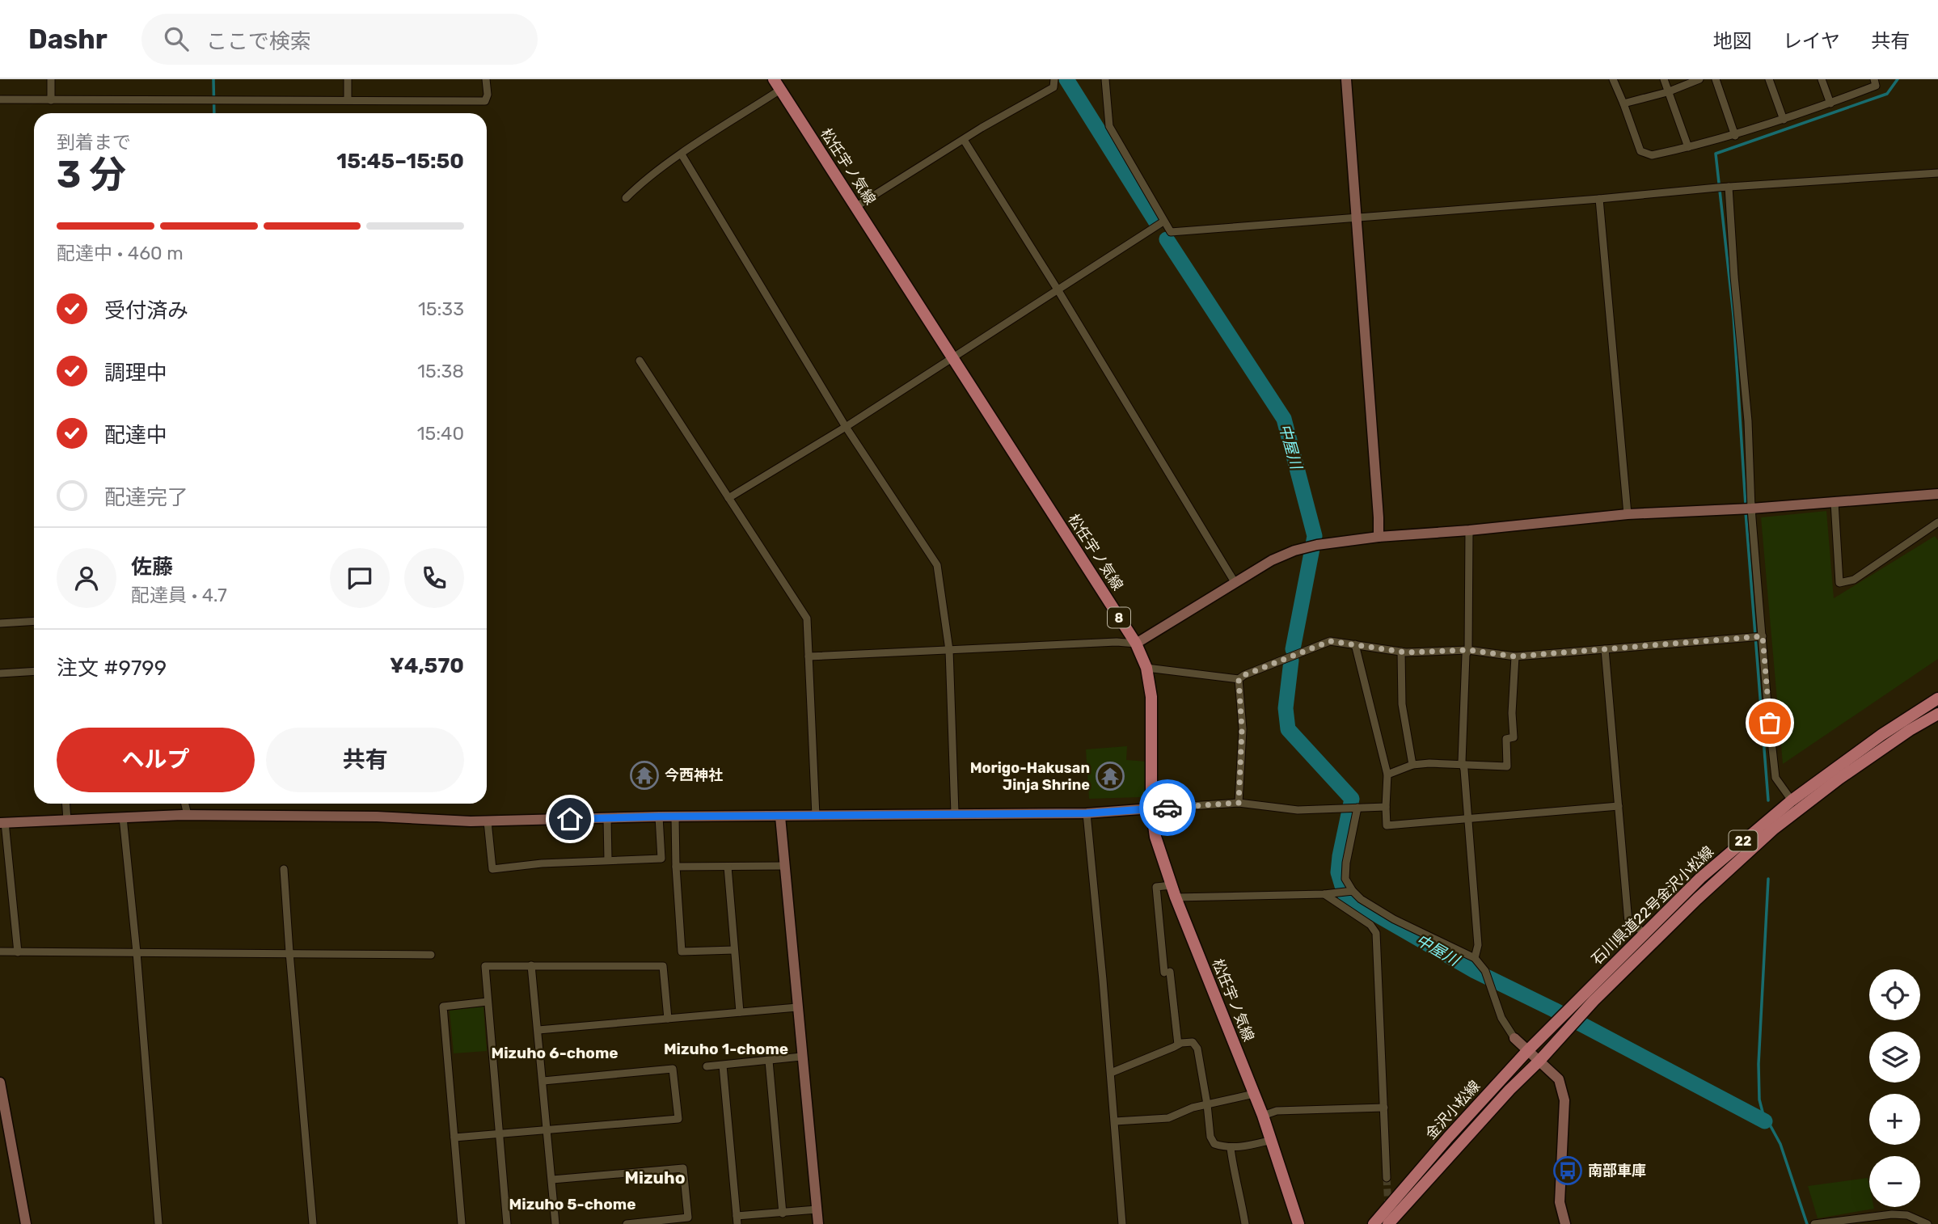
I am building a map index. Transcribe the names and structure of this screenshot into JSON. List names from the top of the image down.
{
  "streets": {
    "main road": [
      "松任宇ノ気線",
      "8",
      "22",
      "石川県道22号金沢小松線",
      "金沢小松線"
    ]
  },
  "crossings": [
    ["石川県道22号金沢小松線", "金沢小松線"]
  ],
  "districts": [
    "Mizuho 1-chome",
    "Mizuho 6-chome",
    "Mizuho",
    "Mizuho 5-chome"
  ],
  "water": ["中屋川"],
  "places": {
    "temple": ["今西神社", "Morigo-Hakusan Jinja Shrine"],
    "bus stop": ["南部車庫"]
  },
  "page": {
    "header": "Dashr",
    "search": "ここで検索",
    "nav": ["地図", "レイヤ", "共有"],
    "heading": ["3 分", "到着まで", "15:45–15:50"],
    "panel": [
      "佐藤",
      "配達員 · 4.7",
      "注文 #9799",
      "¥4,570"
    ],
    "bar": "配達中 · 460 m",
    "list": [
      ["受付済み", "15:33"],
      ["調理中", "15:38"],
      ["配達中", "15:40"],
      "配達完了"
    ],
    "buttons": ["ヘルプ", "共有"],
    "map_buttons": ["+", "−"]
  }
}
